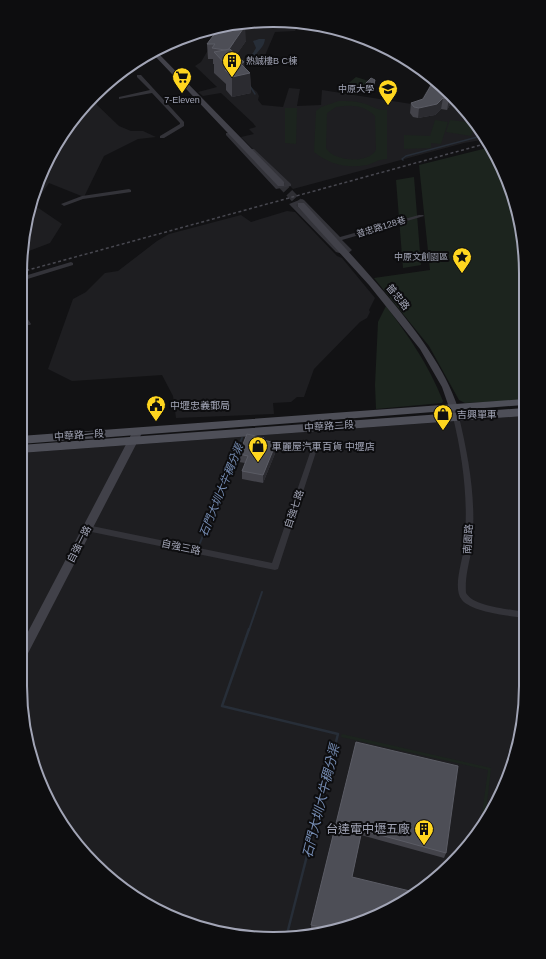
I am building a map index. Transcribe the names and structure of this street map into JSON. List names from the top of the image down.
{
  "streets": {
    "main road": ["中華路二段", "中華路一段"],
    "street": [
      "普忠路128巷",
      "普忠路",
      "自強七路",
      "南園路",
      "自強一路",
      "自強三路"
    ]
  },
  "crossings": [
    ["普忠路", "中華路二段"],
    ["普忠路", "南園路"],
    ["中華路二段", "中華路一段"],
    ["中華路二段", "南園路"],
    ["中華路二段", "自強一路"],
    ["中華路一段", "自強一路"],
    ["自強七路", "自強三路"],
    ["自強一路", "自強三路"]
  ],
  "water": ["石門大圳大牛稠分渠"],
  "places": {
    "building": ["熱誠樓B C棟", "台達電中壢五廠"],
    "supermarket": ["7-Eleven"],
    "school or university": ["中原大學"],
    "place": ["中原文創園區"],
    "public building": ["中壢忠義郵局"],
    "shop": ["吉興單車", "車麗屋汽車百貨 中壢店"]
  }
}
